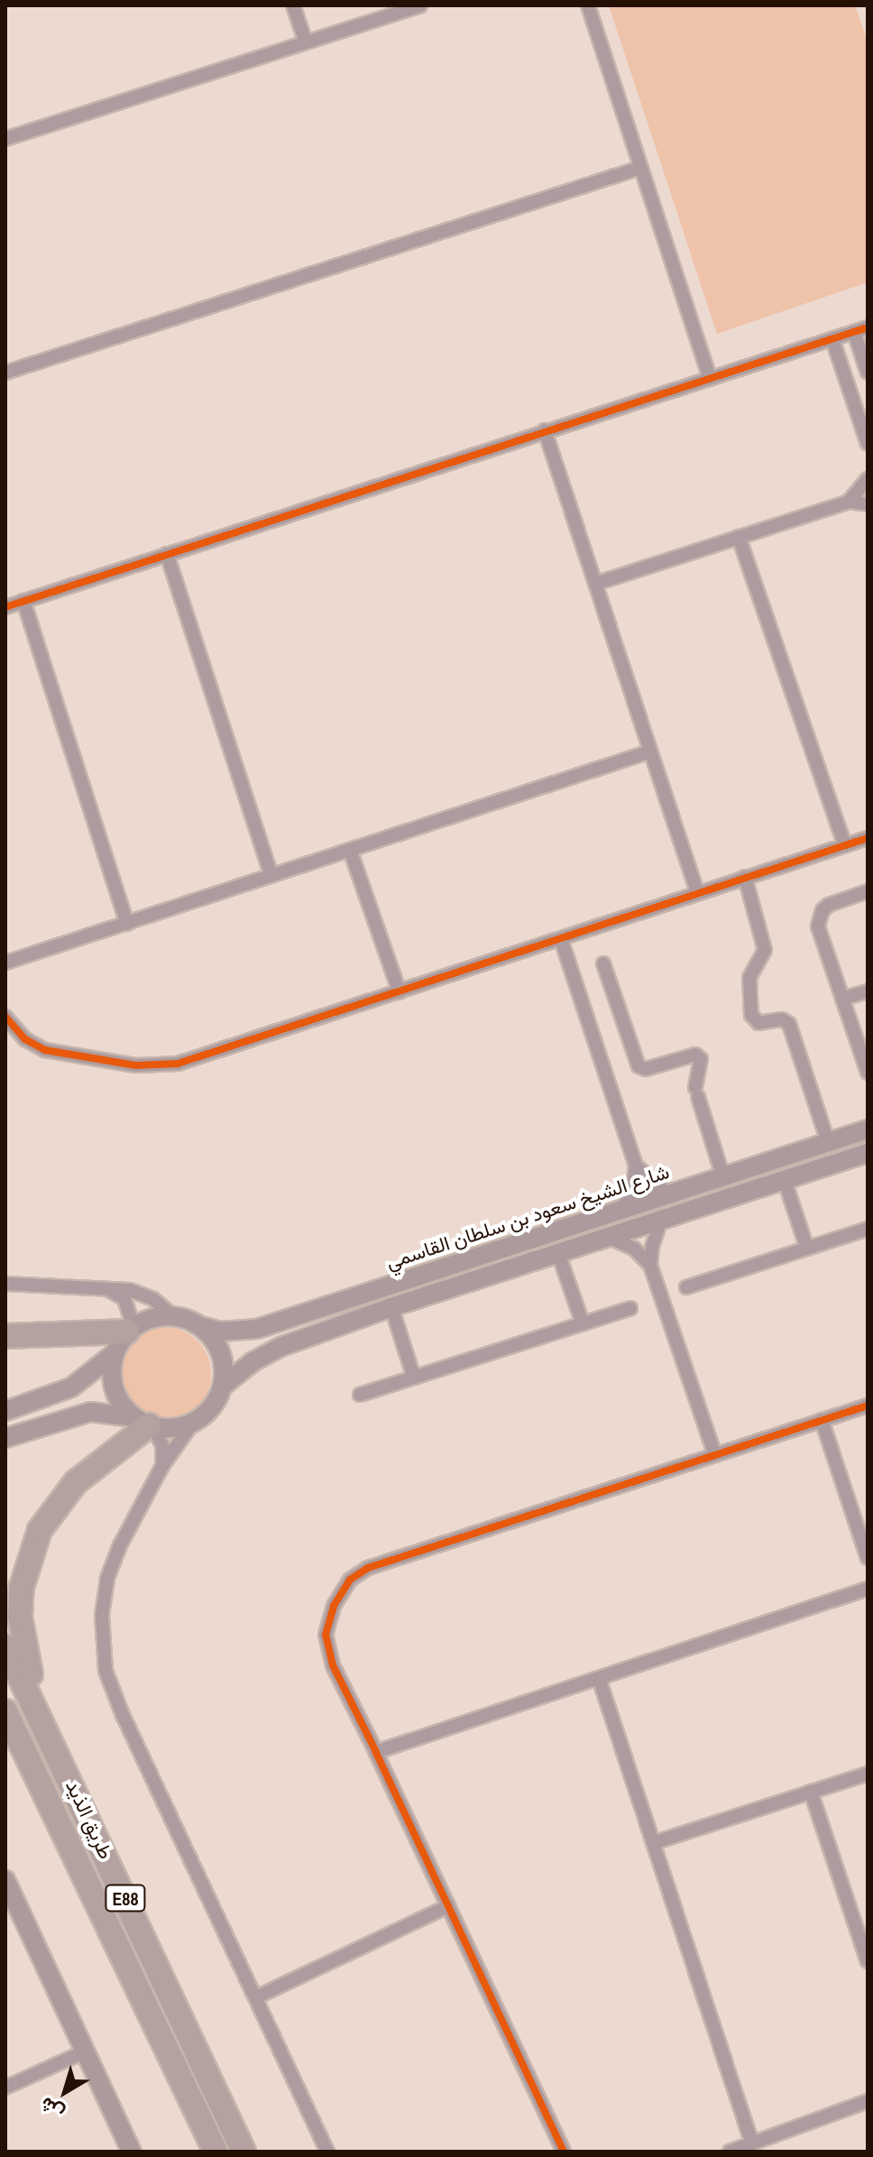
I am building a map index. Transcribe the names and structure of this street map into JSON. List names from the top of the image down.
{
  "streets": {
    "highway": ["طريق الذيد", "E88"],
    "main road": ["شارع الشيخ سعود بن سلطان القاسمي"]
  },
  "north": "bottom left"
}
